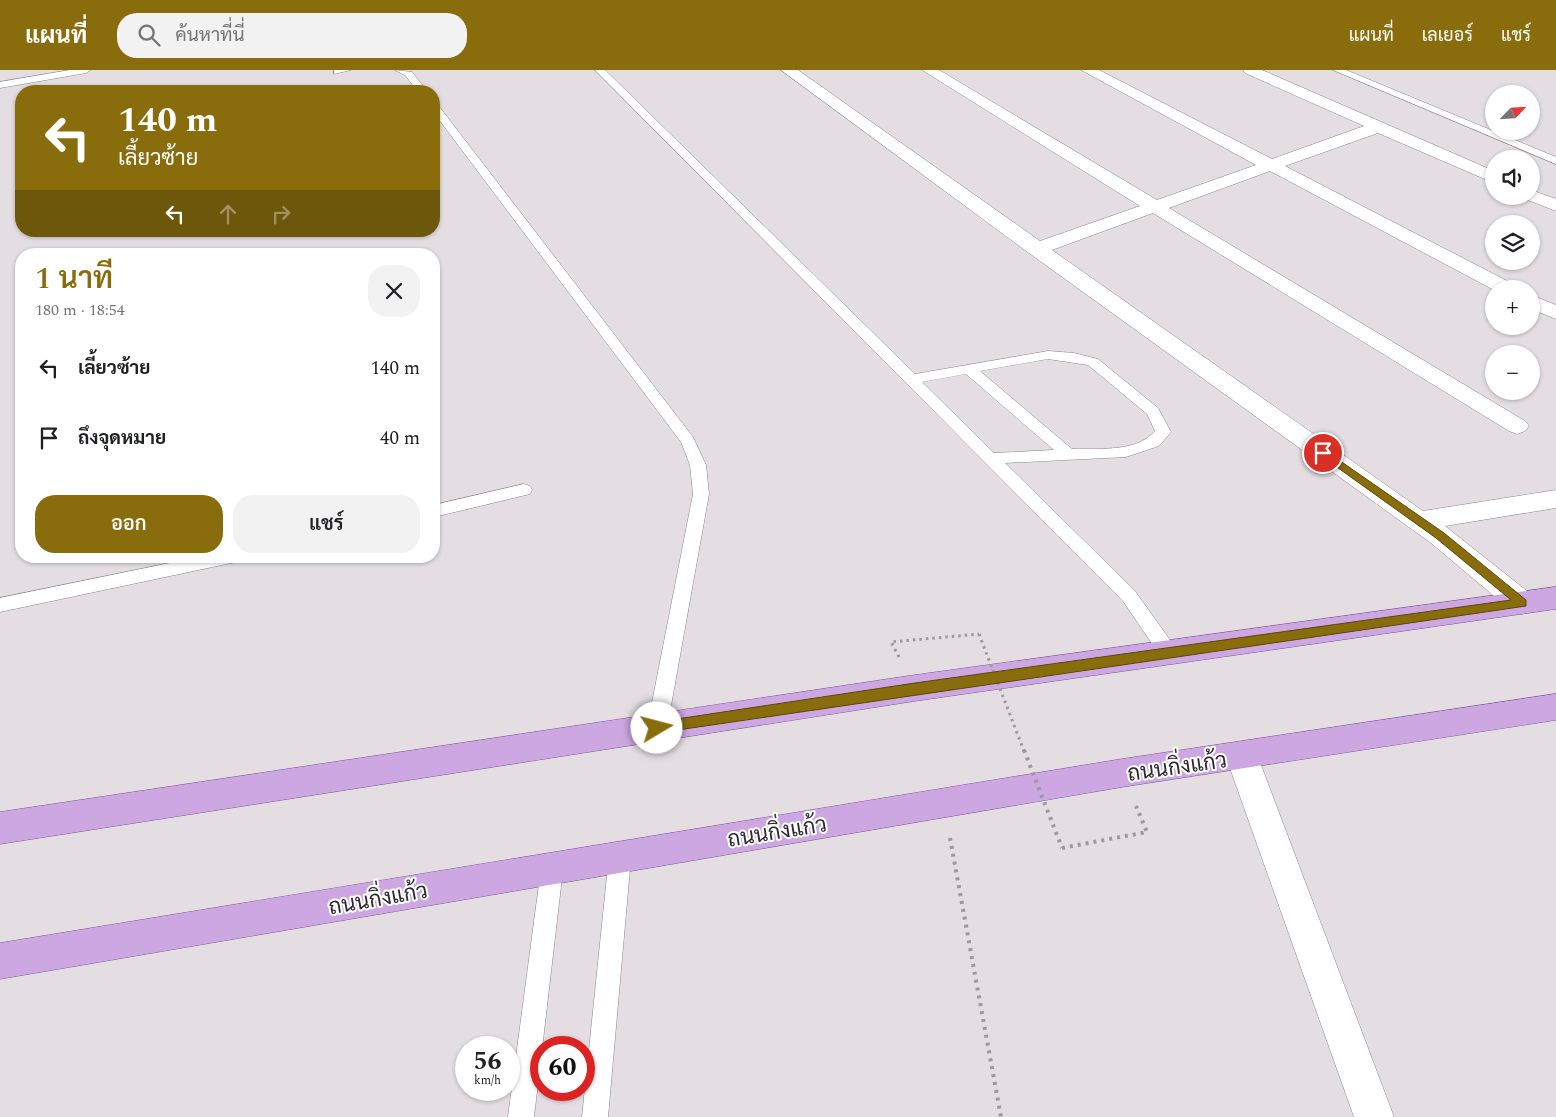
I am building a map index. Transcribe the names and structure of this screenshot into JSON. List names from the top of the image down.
{
  "streets": {
    "main road": ["ถนนกิ่งแก้ว"]
  },
  "north": "top right",
  "page": {
    "header": "แผนที่",
    "search": "ค้นหาที่นี่",
    "nav": ["แผนที่", "เลเยอร์", "แชร์"],
    "map_buttons": ["+", "−"],
    "turn": ["140 m", "เลี้ยวซ้าย"],
    "heading": ["1 นาที", "180 m · 18:54"],
    "list": [
      {
        "name": "เลี้ยวซ้าย",
        "value": "140 m"
      },
      {
        "name": "ถึงจุดหมาย",
        "value": "40 m"
      }
    ],
    "buttons": ["ออก", "แชร์"],
    "speed": "56 km/h",
    "limit": "60"
  }
}
